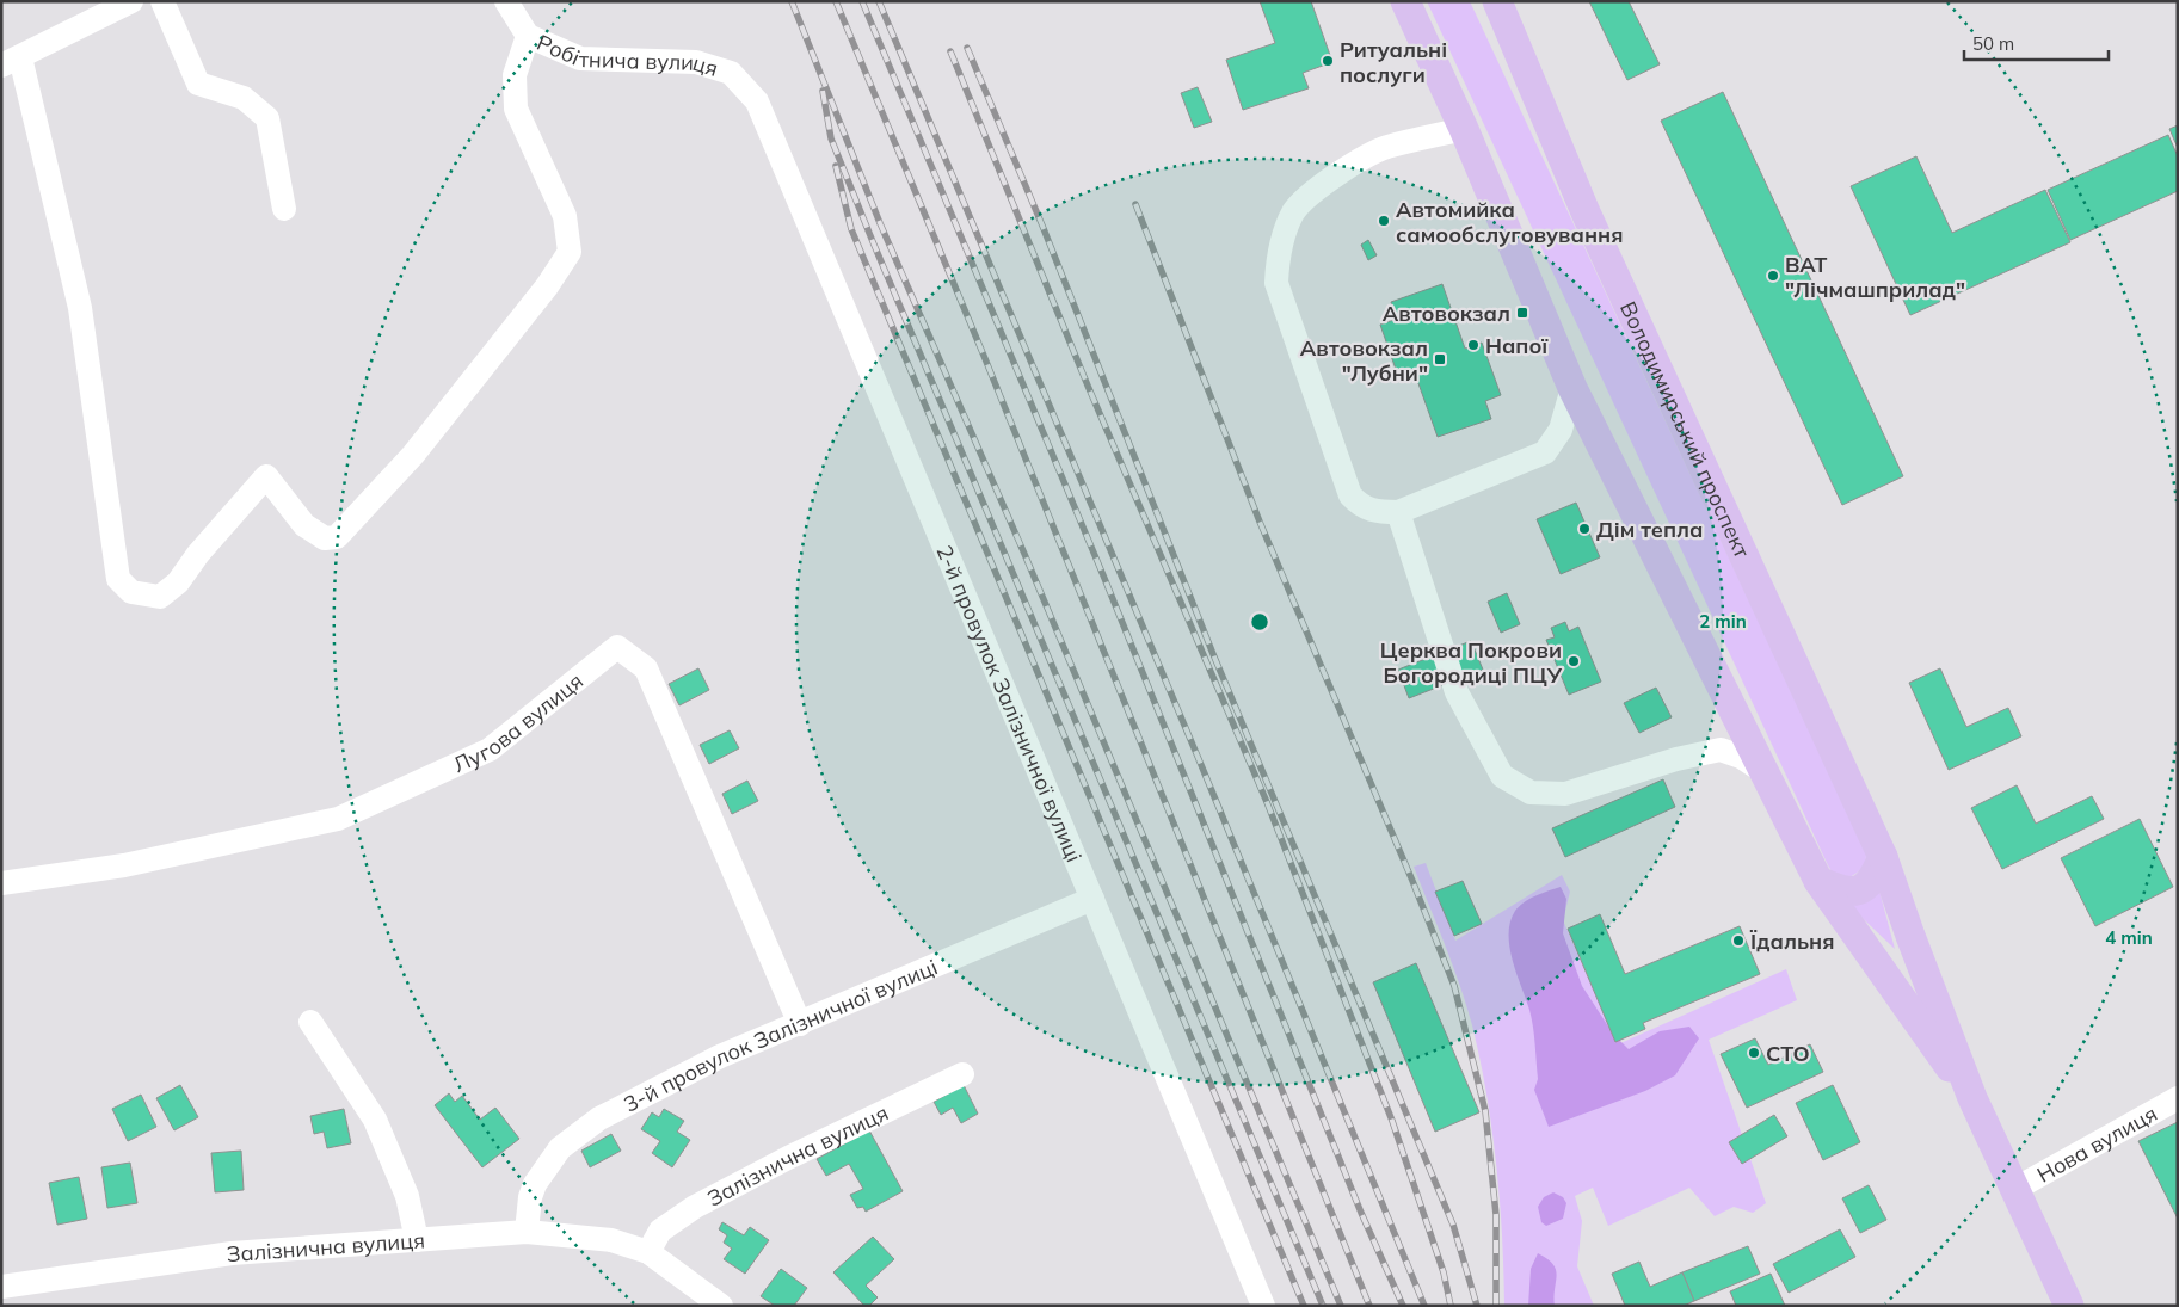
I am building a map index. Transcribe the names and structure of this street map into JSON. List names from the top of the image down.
{
  "streets": {
    "main road": ["Володимирський проспект"],
    "street": [
      "Робітнича вулиця",
      "2-й провулок Залізничної вулиці",
      "Лугова вулиця",
      "3-й провулок Залізничної вулиці",
      "Нова вулиця",
      "Залізнична вулиця"
    ]
  },
  "crossings": [
    ["Робітнича вулиця", "2-й провулок Залізничної вулиці"],
    ["Володимирський проспект", "Нова вулиця"],
    ["2-й провулок Залізничної вулиці", "3-й провулок Залізничної вулиці"],
    ["Лугова вулиця", "3-й провулок Залізничної вулиці"],
    ["3-й провулок Залізничної вулиці", "Залізнична вулиця"]
  ],
  "places": {
    "other": [
      "Ритуальні послуги",
      "Автомийка самообслуговування",
      "ВАТ \"Лічмашприлад\"",
      "Напої",
      "Дім тепла",
      "Церква Покрови Богородиці ПЦУ",
      "Їдальня",
      "СТО"
    ],
    "transit": ["Автовокзал", "Автовокзал \"Лубни\""]
  },
  "scale_bar": "50 m",
  "rings": ["2 min", "4 min"]
}
